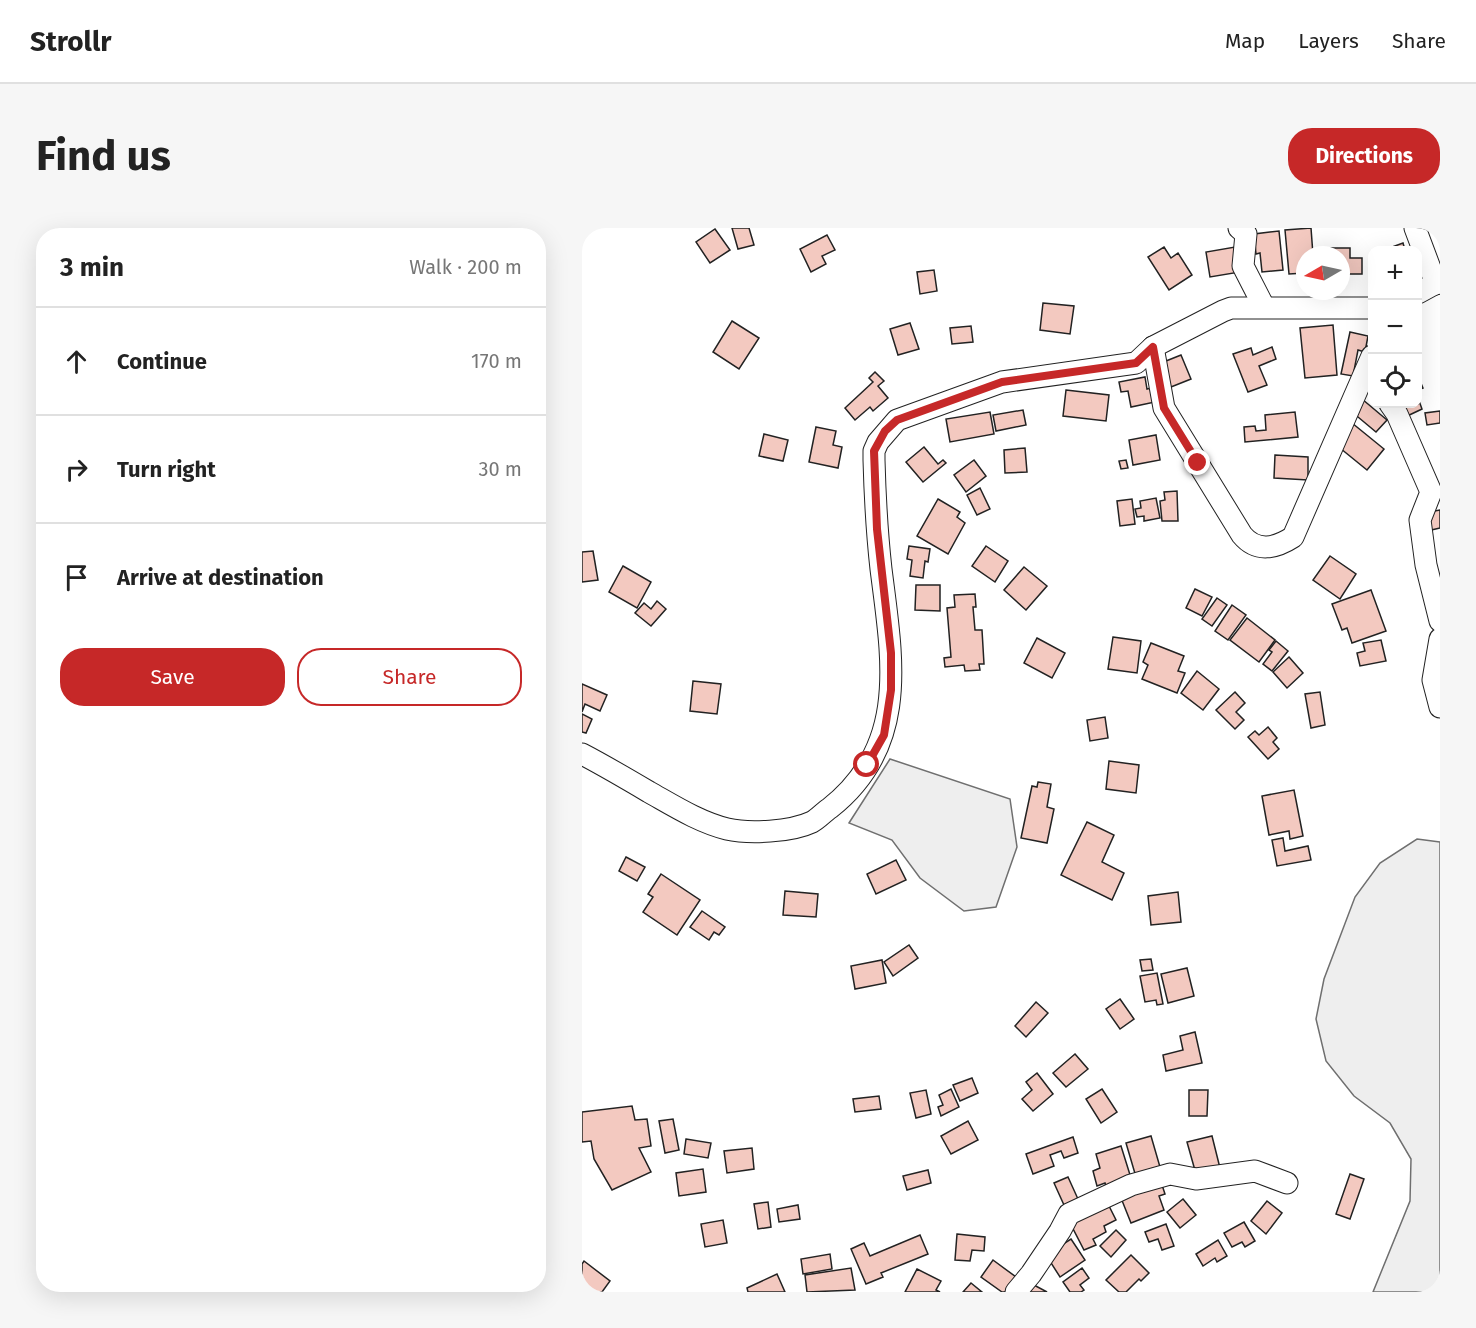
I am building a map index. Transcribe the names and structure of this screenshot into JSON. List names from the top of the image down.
{
  "north": "left",
  "page": {
    "header": "Strollr",
    "nav": ["Map", "Layers", "Share"],
    "buttons": [
      "Directions",
      ["Save", "Share"]
    ],
    "title": "Find us",
    "heading": ["3 min", "Walk · 200 m"],
    "map_buttons": ["+", "−"],
    "list": [
      ["Continue", "170 m"],
      ["Turn right", "30 m"],
      "Arrive at destination"
    ]
  }
}
